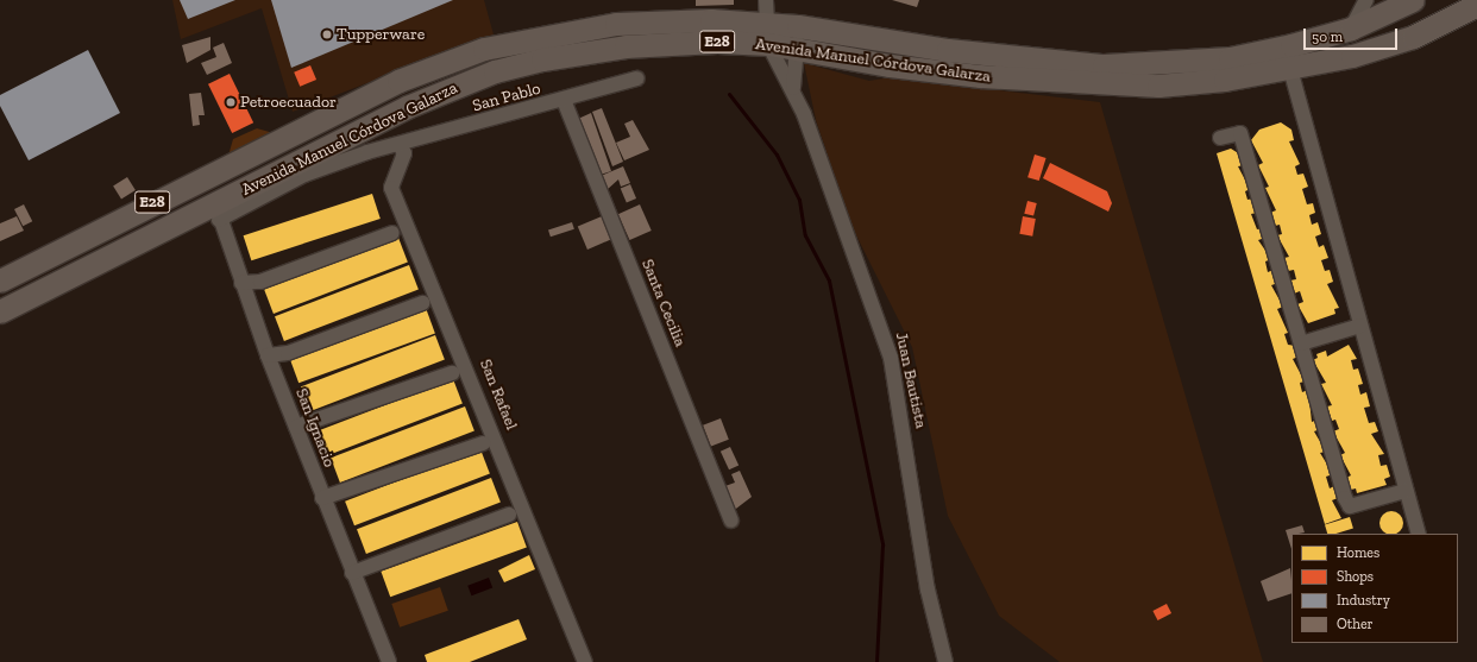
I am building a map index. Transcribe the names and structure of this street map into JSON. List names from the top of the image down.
{
  "streets": {
    "main road": ["E28", "Avenida Manuel Córdova Galarza"],
    "street": [
      "San Pablo",
      "Santa Cecilia",
      "Juan Bautista",
      "San Rafael",
      "San Ignacio"
    ]
  },
  "crossings": [
    ["Avenida Manuel Córdova Galarza", "San Pablo"],
    ["Avenida Manuel Córdova Galarza", "Juan Bautista"],
    ["Avenida Manuel Córdova Galarza", "San Ignacio"],
    ["San Pablo", "Santa Cecilia"],
    ["San Pablo", "San Rafael"]
  ],
  "places": ["Tupperware", "Petroecuador"],
  "legend": [
    "Homes",
    "Shops",
    "Industry",
    "Other"
  ],
  "scale_bar": "50 m"
}
